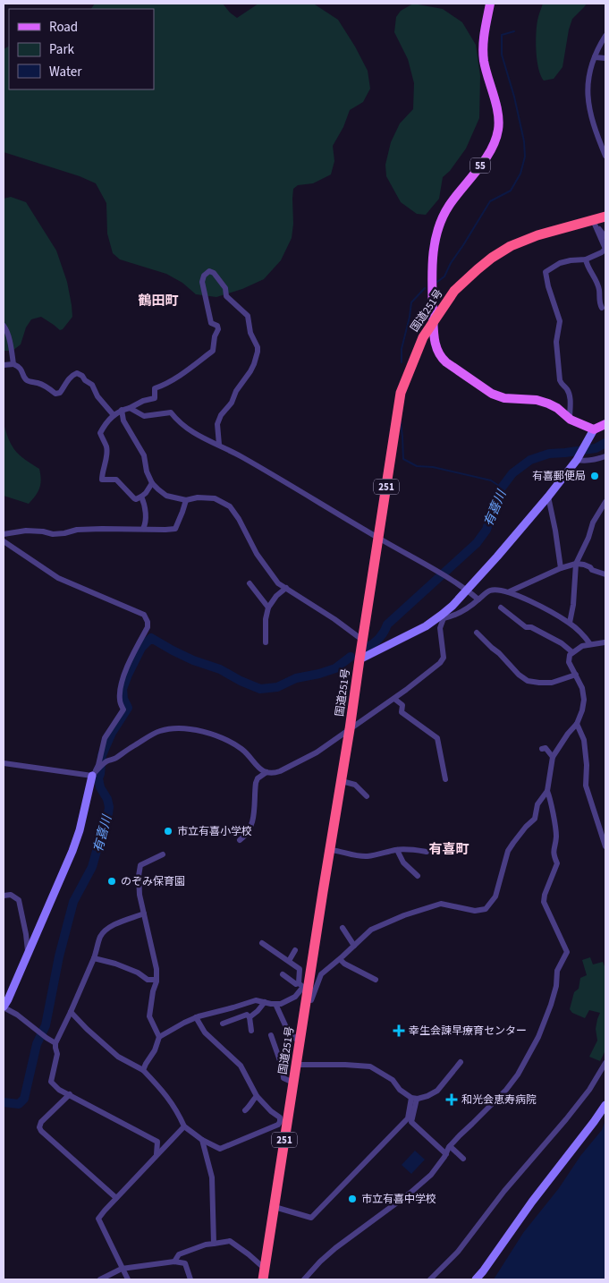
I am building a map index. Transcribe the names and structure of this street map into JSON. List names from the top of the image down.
{
  "streets": {
    "highway": ["国道251号", "251"],
    "main road": ["55"]
  },
  "crossings": [
    ["55", "国道251号"]
  ],
  "districts": ["鶴田町", "有喜町"],
  "water": ["有喜川"],
  "places": {
    "other": [
      "有喜郵便局",
      "市立有喜小学校",
      "のぞみ保育園",
      "市立有喜中学校"
    ],
    "health": ["幸生会諫早療育センター", "和光会恵寿病院"]
  },
  "legend": ["Road", "Park", "Water"]
}
